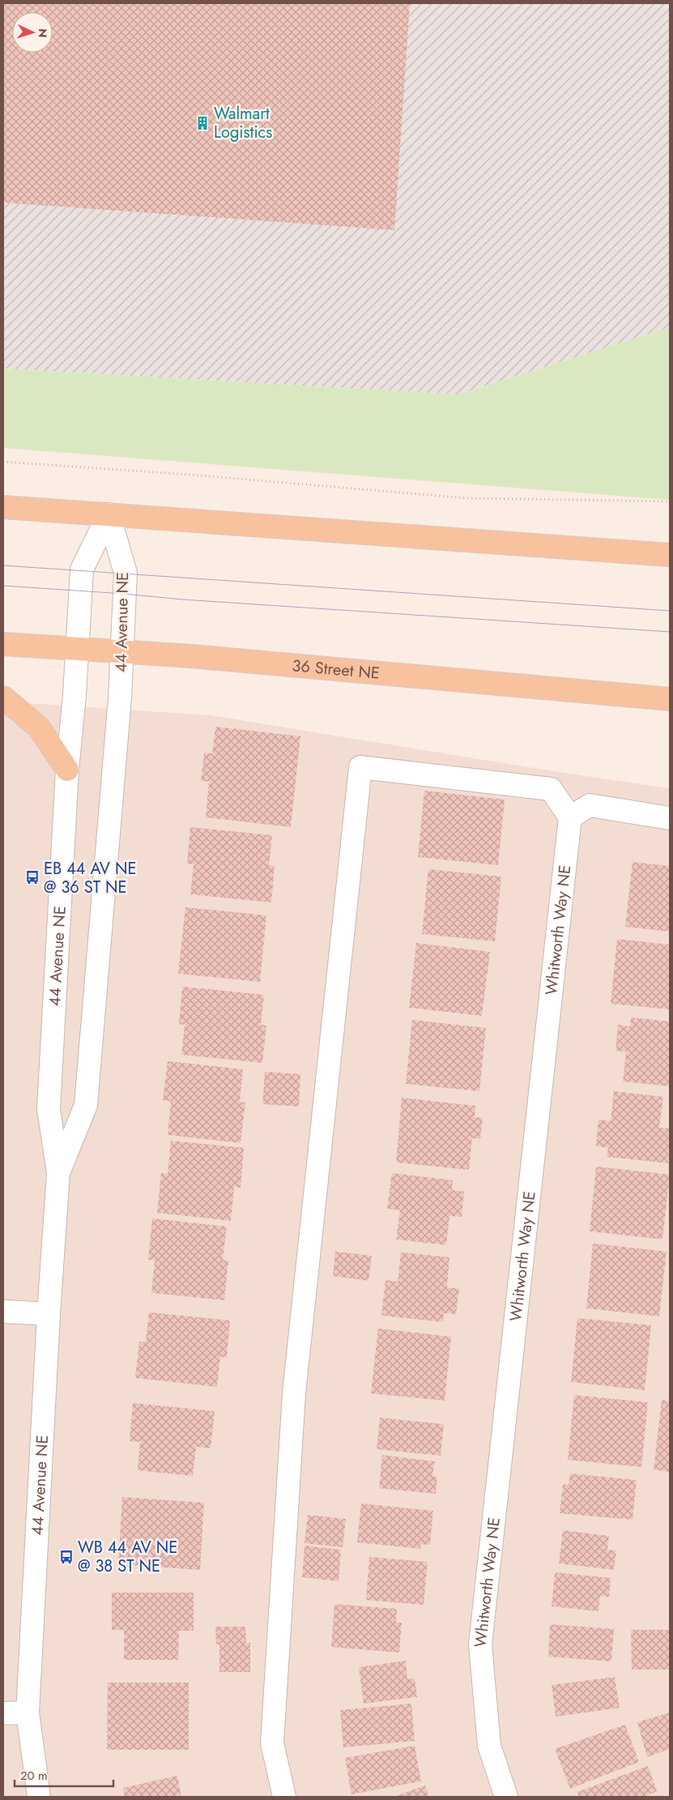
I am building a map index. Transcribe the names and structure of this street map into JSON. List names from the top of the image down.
{
  "streets": {
    "main road": ["36 Street NE"],
    "street": ["44 Avenue NE", "Whitworth Way NE"]
  },
  "crossings": [
    ["44 Avenue NE", "36 Street NE"]
  ],
  "places": {
    "building": ["Walmart Logistics"],
    "bus stop": ["EB 44 AV NE @ 36 ST NE", "WB 44 AV NE @ 38 ST NE"]
  },
  "scale_bar": "20 m",
  "north": "right"
}
